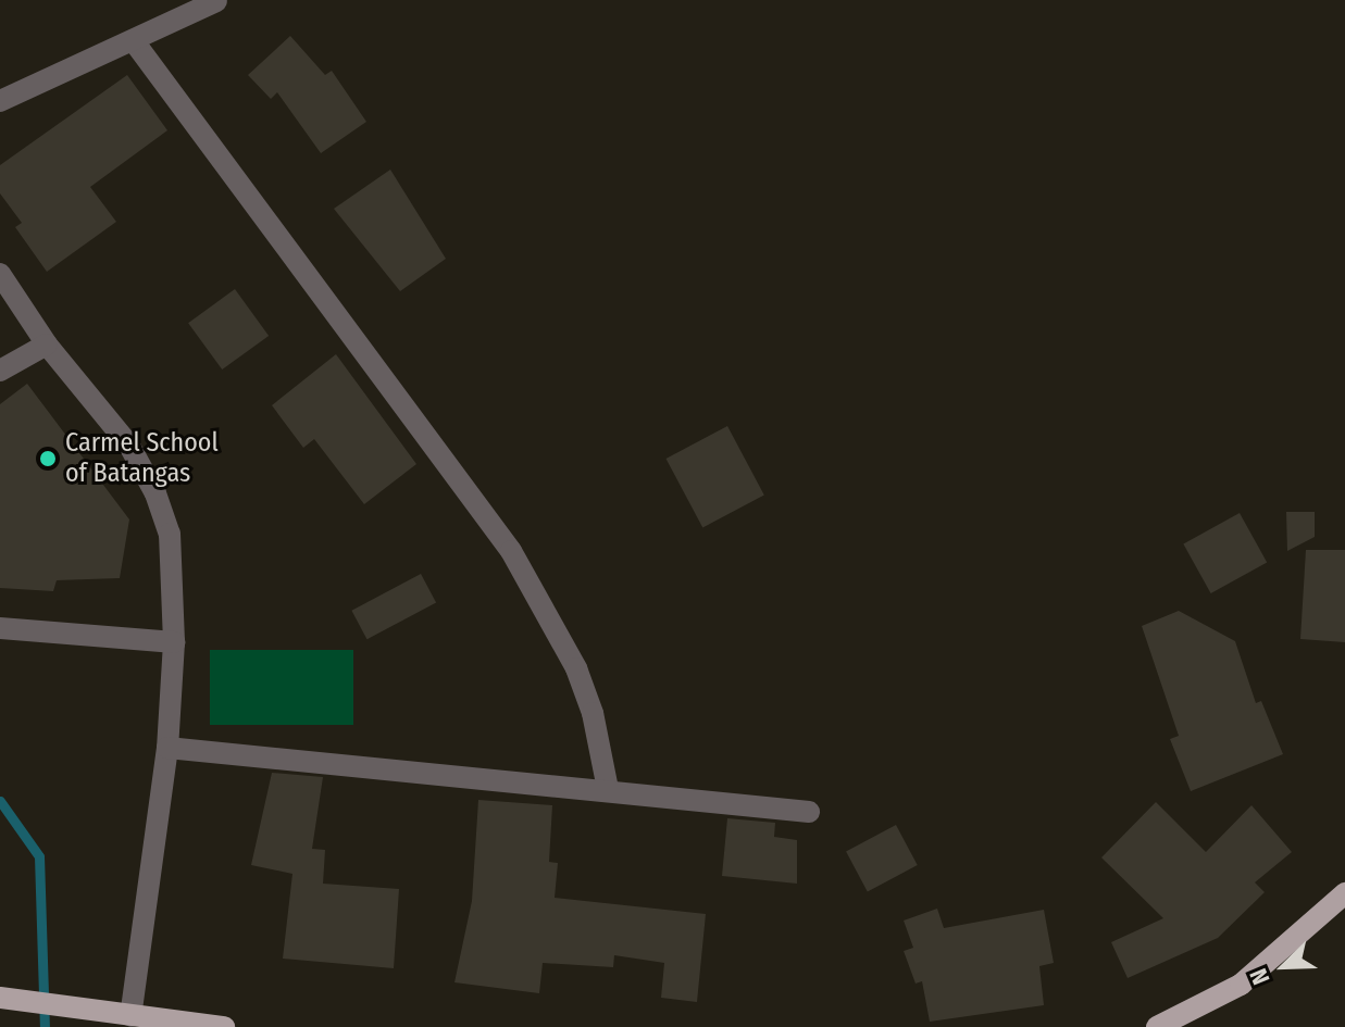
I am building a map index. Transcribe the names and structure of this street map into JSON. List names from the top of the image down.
{
  "places": ["Carmel School of Batangas"],
  "north": "bottom left"
}
